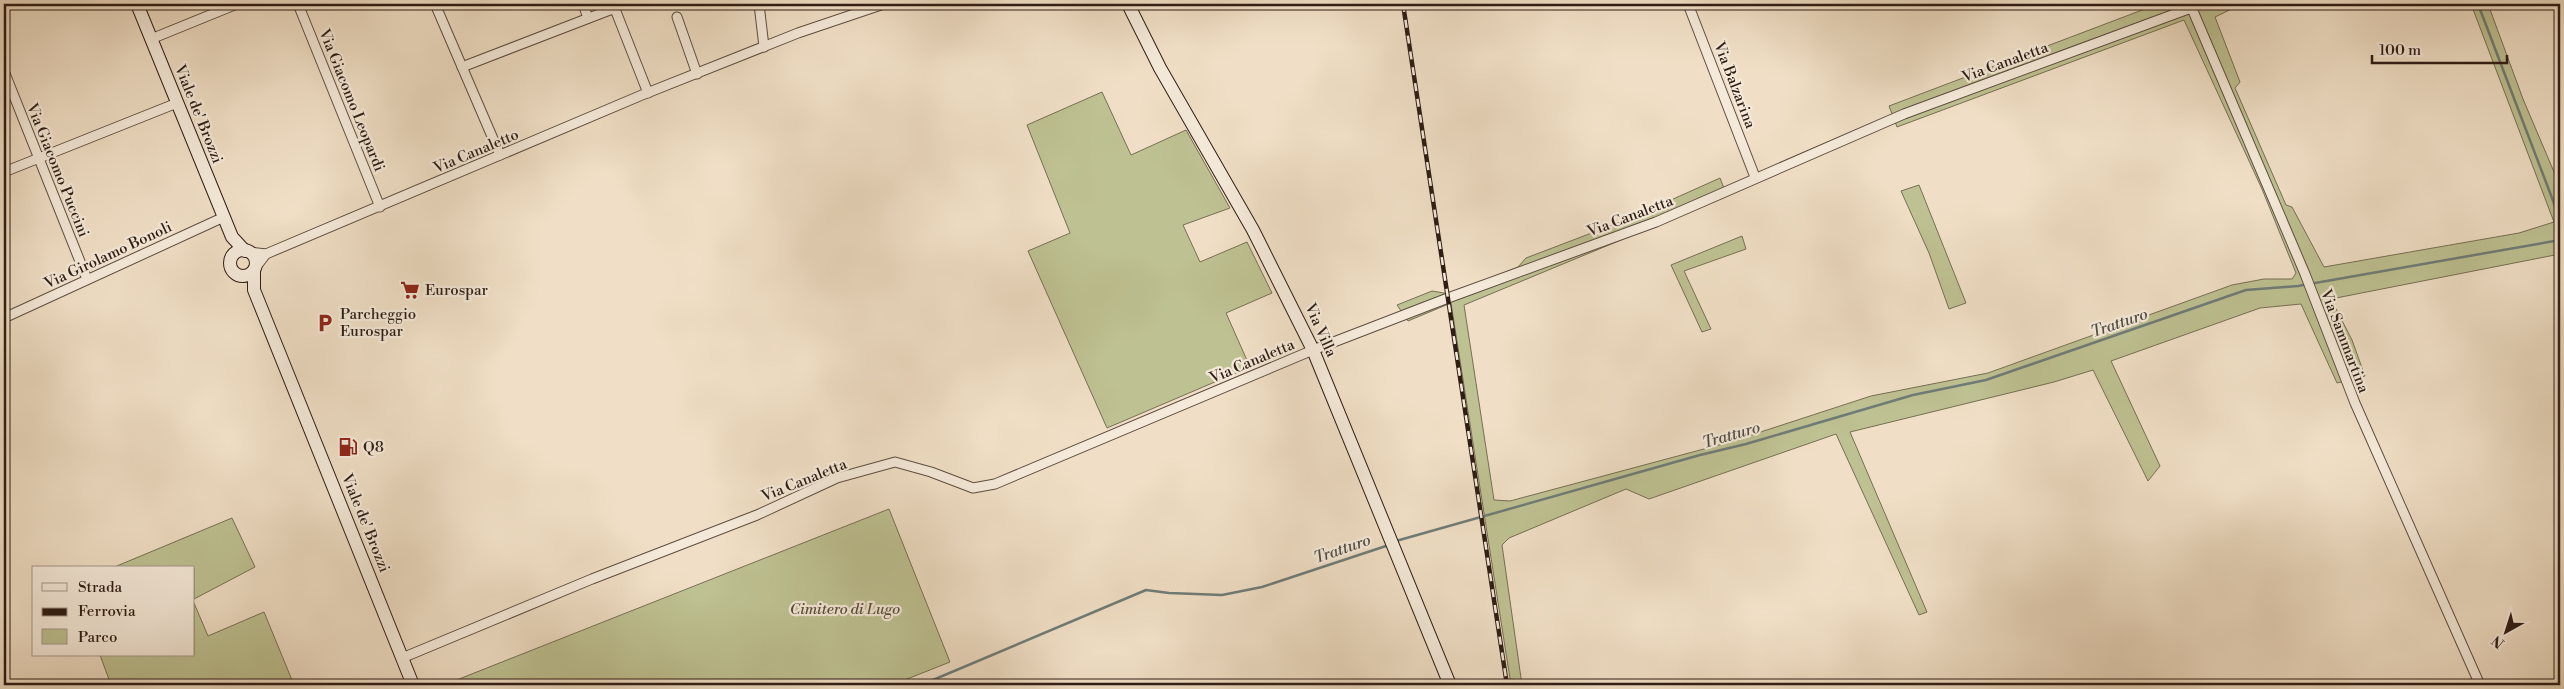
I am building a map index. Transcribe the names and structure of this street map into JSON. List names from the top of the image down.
{
  "streets": {
    "street": [
      "Via Canaletta",
      "Via Balzarina",
      "Via Giacomo Leopardi",
      "Viale de' Brozzi",
      "Via Canaletto",
      "Via Giacomo Puccini",
      "Via Girolamo Bonoli",
      "Via Villa",
      "Via Sammartina"
    ]
  },
  "crossings": [
    ["Via Canaletta", "Via Balzarina"],
    ["Via Canaletta", "Viale de' Brozzi"],
    ["Via Canaletta", "Via Villa"],
    ["Via Canaletta", "Via Sammartina"],
    ["Via Giacomo Leopardi", "Via Canaletto"],
    ["Viale de' Brozzi", "Via Canaletto"],
    ["Viale de' Brozzi", "Via Girolamo Bonoli"],
    ["Via Giacomo Puccini", "Via Girolamo Bonoli"]
  ],
  "water": ["Tratturo"],
  "parks": ["Cimitero di Lugo"],
  "places": {
    "supermarket": ["Eurospar"],
    "parking": ["Parcheggio Eurospar"],
    "fuel station": ["Q8"]
  },
  "legend": ["Strada", "Ferrovia", "Parco"],
  "scale_bar": "100 m",
  "north": "bottom left"
}
